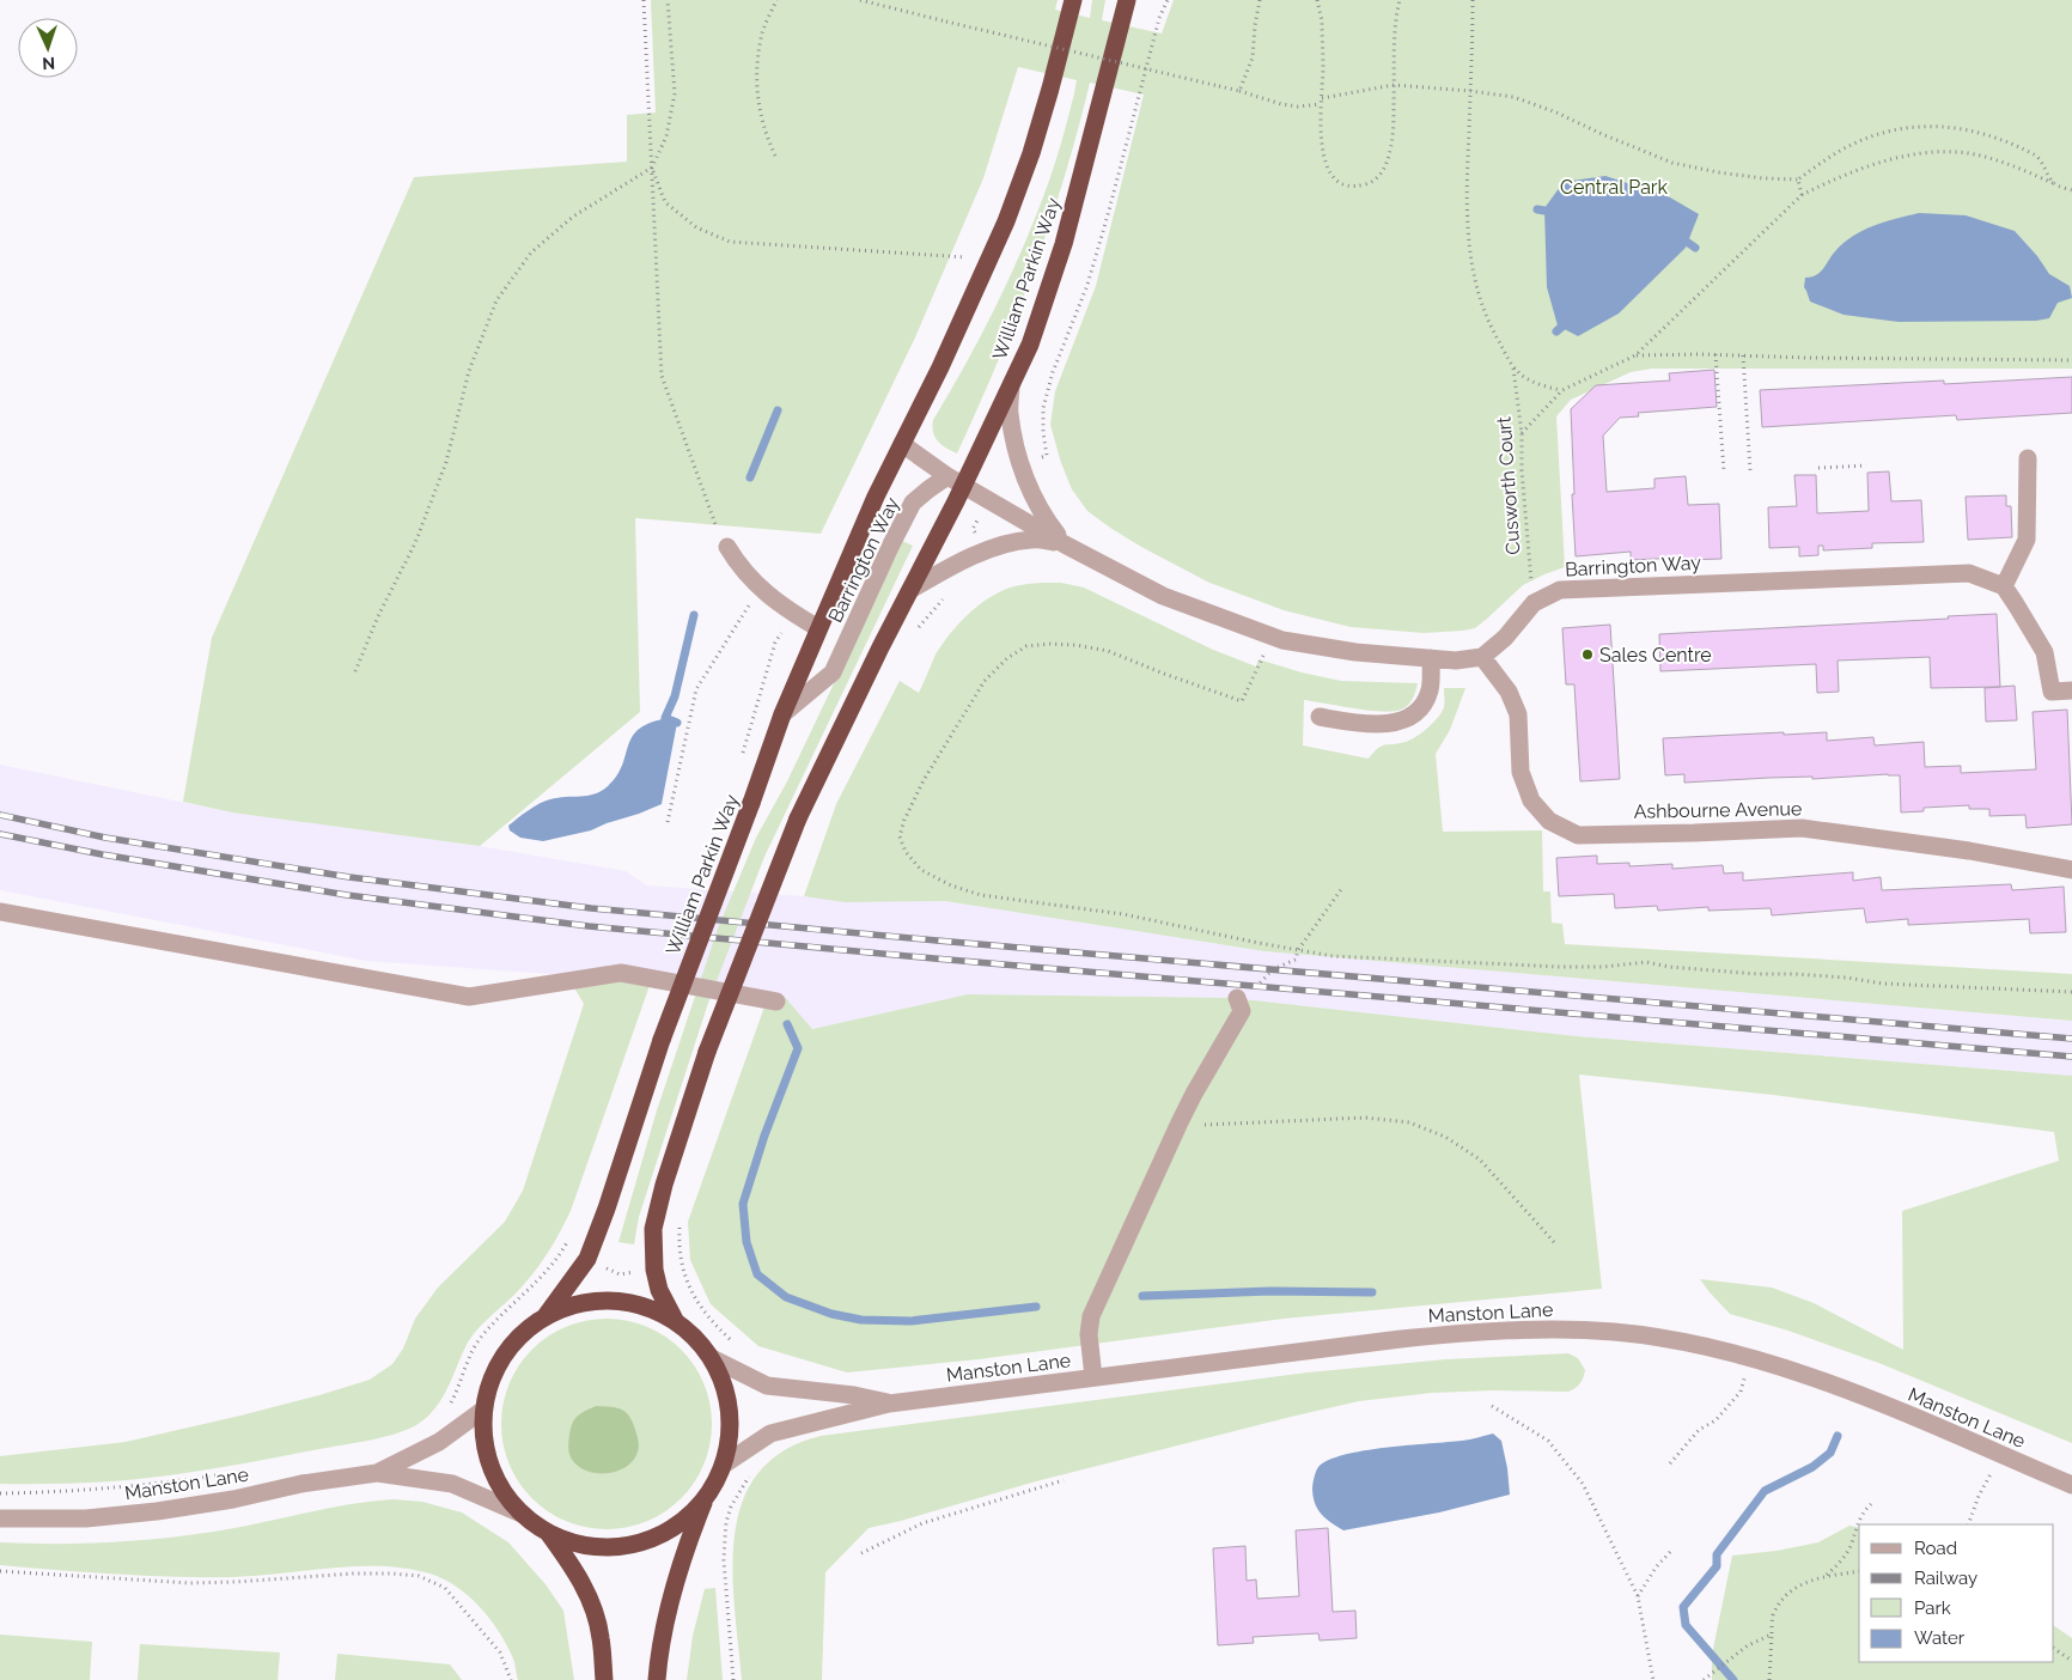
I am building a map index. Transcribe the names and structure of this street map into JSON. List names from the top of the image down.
{
  "streets": {
    "highway": ["William Parkin Way"],
    "street": ["Barrington Way", "Ashbourne Avenue", "Manston Lane"],
    "path": ["Cusworth Court"]
  },
  "crossings": [
    ["William Parkin Way", "Barrington Way"],
    ["Cusworth Court", "Barrington Way"],
    ["Barrington Way", "Ashbourne Avenue"]
  ],
  "parks": ["Central Park"],
  "places": ["Sales Centre"],
  "legend": [
    "Road",
    "Railway",
    "Park",
    "Water"
  ],
  "north": "bottom"
}
